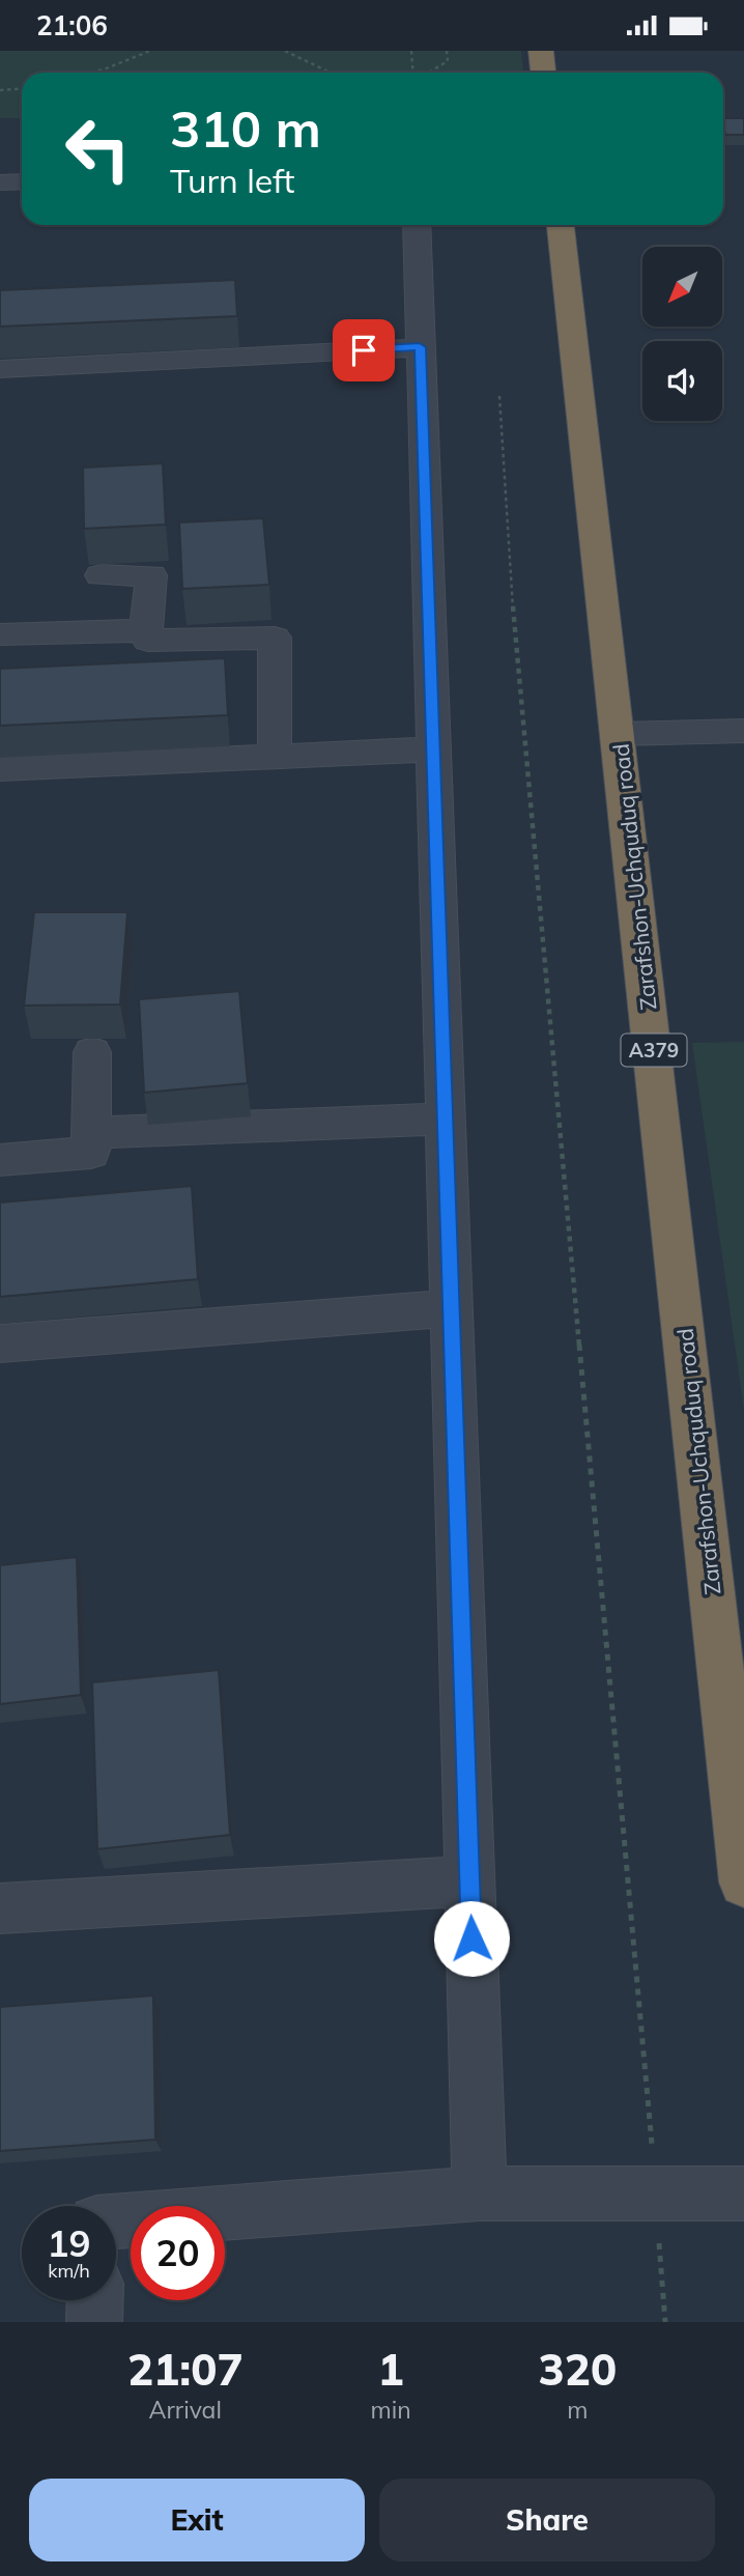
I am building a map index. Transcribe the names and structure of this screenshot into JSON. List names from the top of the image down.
{
  "streets": {
    "highway": ["Zarafshon-Uchquduq road", "A379"]
  },
  "north": "bottom left",
  "page": {
    "status": "21:06",
    "turn": ["310 m", "Turn left"],
    "speed": "19 km/h",
    "limit": "20",
    "eta": [
      "21:07",
      "Arrival",
      "1",
      "min",
      "320",
      "m"
    ],
    "buttons": ["Exit", "Share"]
  }
}
